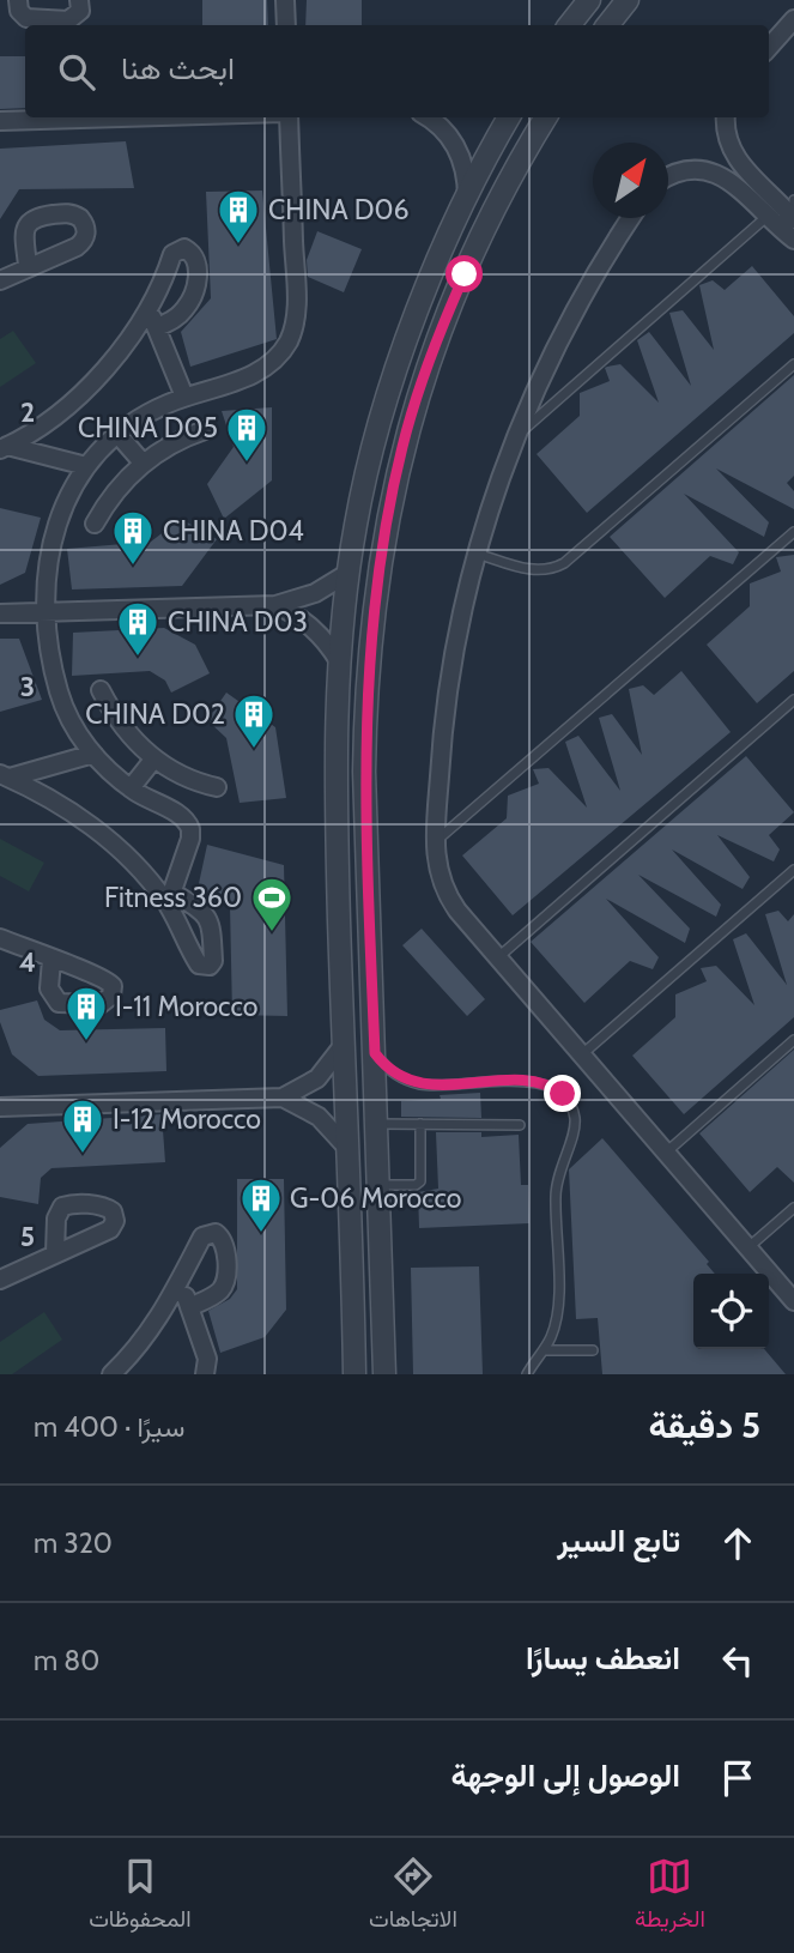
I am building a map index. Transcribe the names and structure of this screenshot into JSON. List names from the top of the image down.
{
  "places": {
    "building": [
      "CHINA D06",
      "CHINA D05",
      "CHINA D04",
      "CHINA D03",
      "CHINA D02",
      "I-11 Morocco",
      "I-12 Morocco",
      "G-06 Morocco"
    ],
    "sports": ["Fitness 360"]
  },
  "north": "top right",
  "page": {
    "search": "ابحث هنا",
    "heading": ["5 دقيقة", "سيرًا · 400 m"],
    "list": [
      ["تابع السير", "320 m"],
      ["انعطف يسارًا", "80 m"],
      "الوصول إلى الوجهة"
    ],
    "nav": ["الخريطة", "الاتجاهات", "المحفوظات"]
  },
  "grid": {
    "rows": [
      "2",
      "3",
      "4",
      "5"
    ]
  }
}
